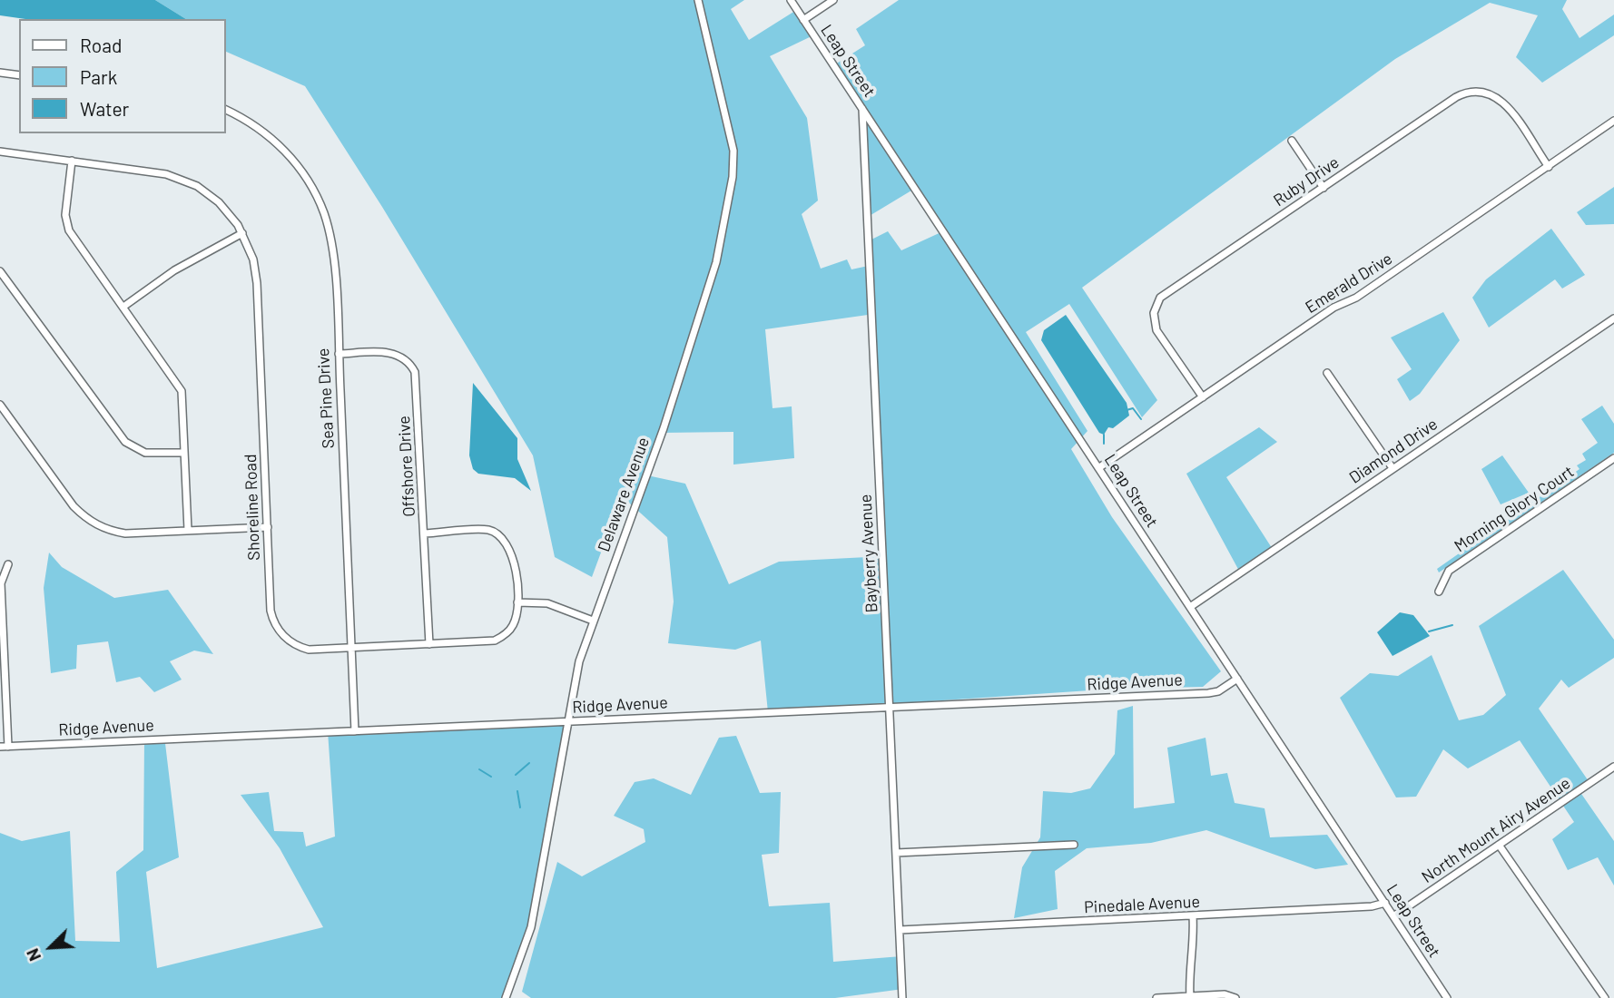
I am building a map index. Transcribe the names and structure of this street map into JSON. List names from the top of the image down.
{
  "streets": {
    "street": [
      "Leap Street",
      "Ruby Drive",
      "Emerald Drive",
      "Sea Pine Drive",
      "Diamond Drive",
      "Offshore Drive",
      "Delaware Avenue",
      "Shoreline Road",
      "Morning Glory Court",
      "Bayberry Avenue",
      "Ridge Avenue",
      "North Mount Airy Avenue",
      "Pinedale Avenue"
    ]
  },
  "crossings": [
    ["Leap Street", "Emerald Drive"],
    ["Leap Street", "Diamond Drive"],
    ["Leap Street", "Bayberry Avenue"],
    ["Leap Street", "Ridge Avenue"],
    ["Leap Street", "North Mount Airy Avenue"],
    ["Leap Street", "Pinedale Avenue"],
    ["Ruby Drive", "Emerald Drive"],
    ["Sea Pine Drive", "Offshore Drive"],
    ["Sea Pine Drive", "Shoreline Road"],
    ["Sea Pine Drive", "Ridge Avenue"],
    ["Offshore Drive", "Shoreline Road"],
    ["Delaware Avenue", "Ridge Avenue"],
    ["Bayberry Avenue", "Ridge Avenue"],
    ["Bayberry Avenue", "Pinedale Avenue"]
  ],
  "legend": ["Road", "Park", "Water"],
  "north": "bottom left"
}
